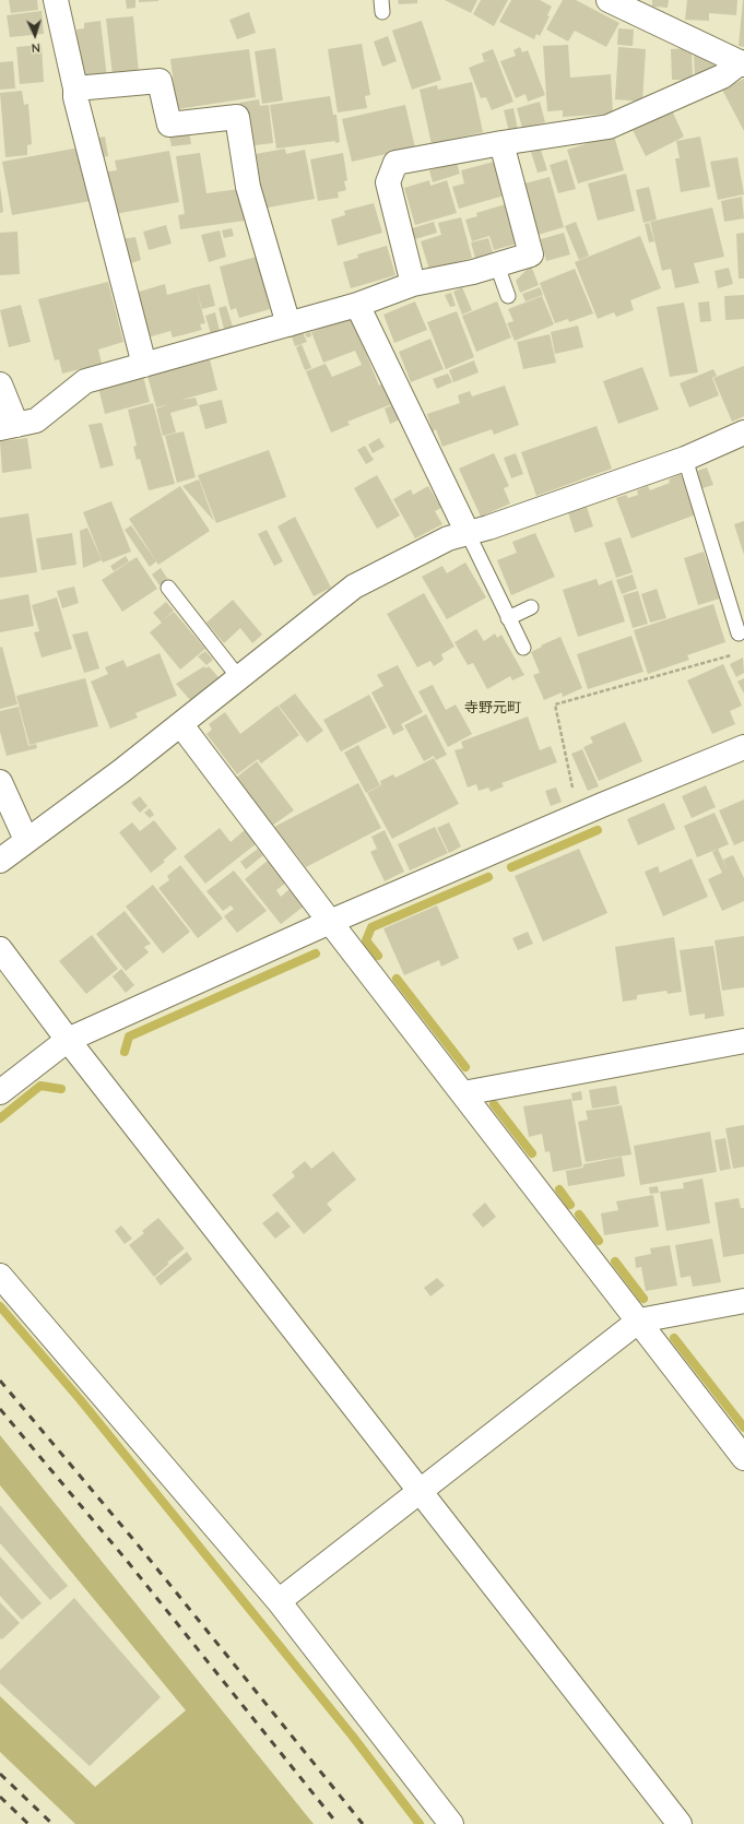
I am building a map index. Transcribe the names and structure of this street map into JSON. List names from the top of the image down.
{
  "districts": ["寺野元町"],
  "north": "bottom"
}
